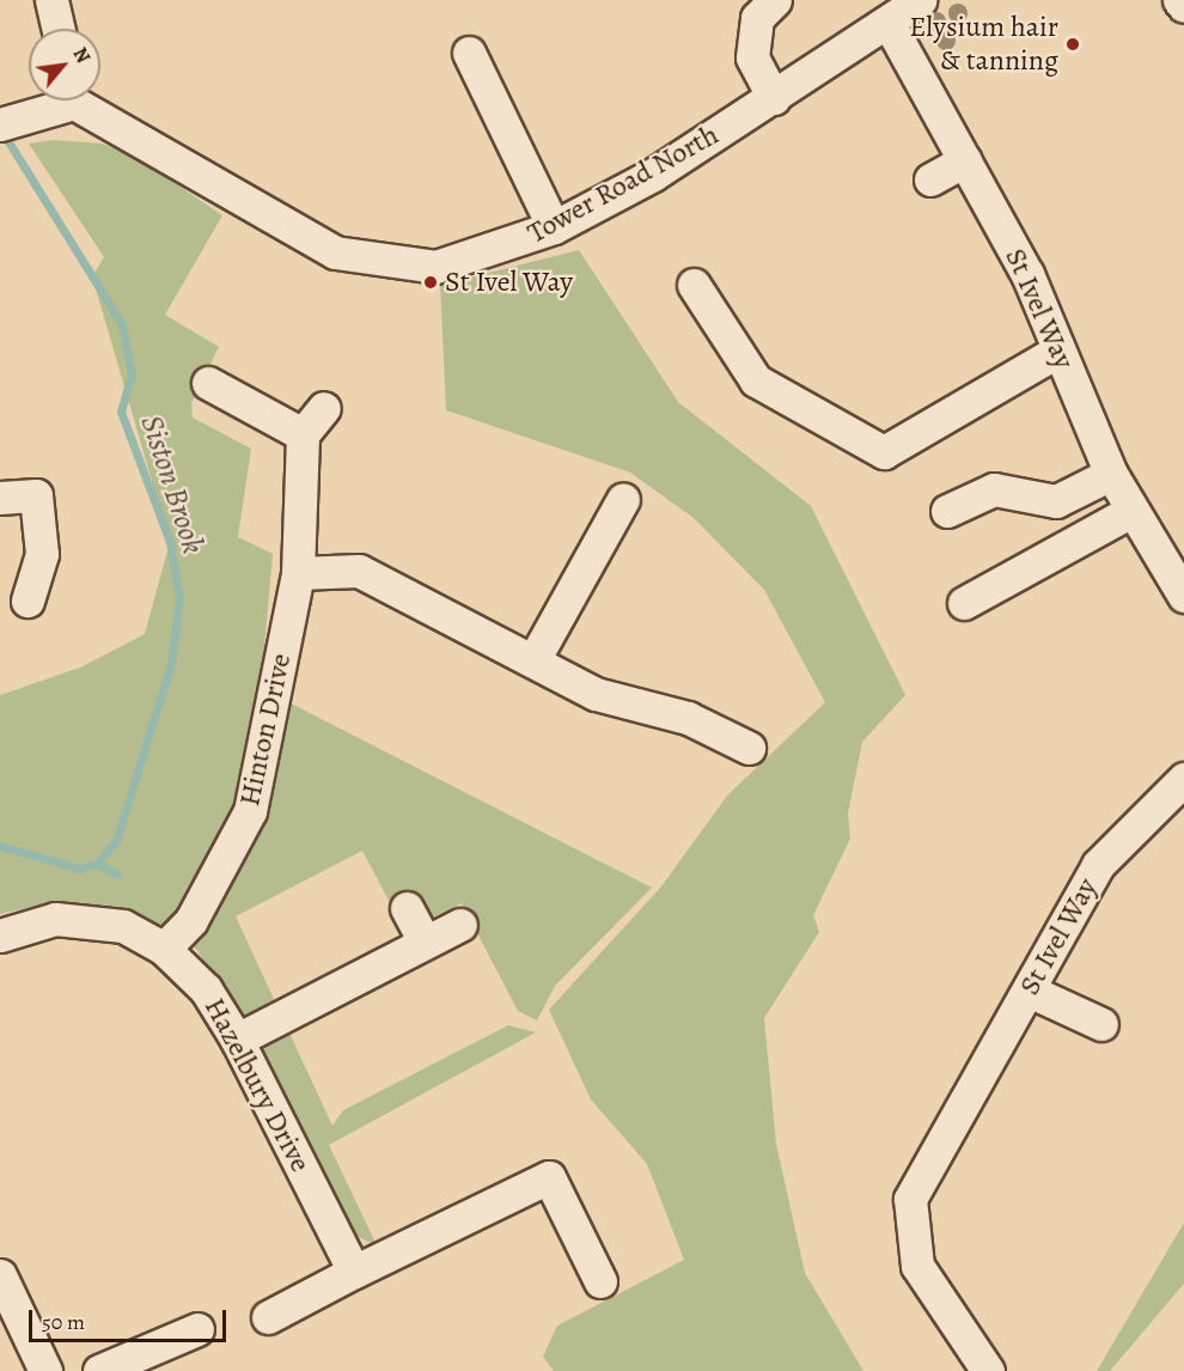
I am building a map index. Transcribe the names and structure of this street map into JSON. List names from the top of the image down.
{
  "streets": {
    "street": [
      "Tower Road North",
      "St Ivel Way",
      "Hinton Drive",
      "Hazelbury Drive"
    ]
  },
  "crossings": [
    ["Tower Road North", "St Ivel Way"],
    ["Hinton Drive", "Hazelbury Drive"]
  ],
  "water": ["Siston Brook"],
  "places": ["Elysium hair & tanning", "St Ivel Way"],
  "scale_bar": "50 m",
  "north": "top right"
}
